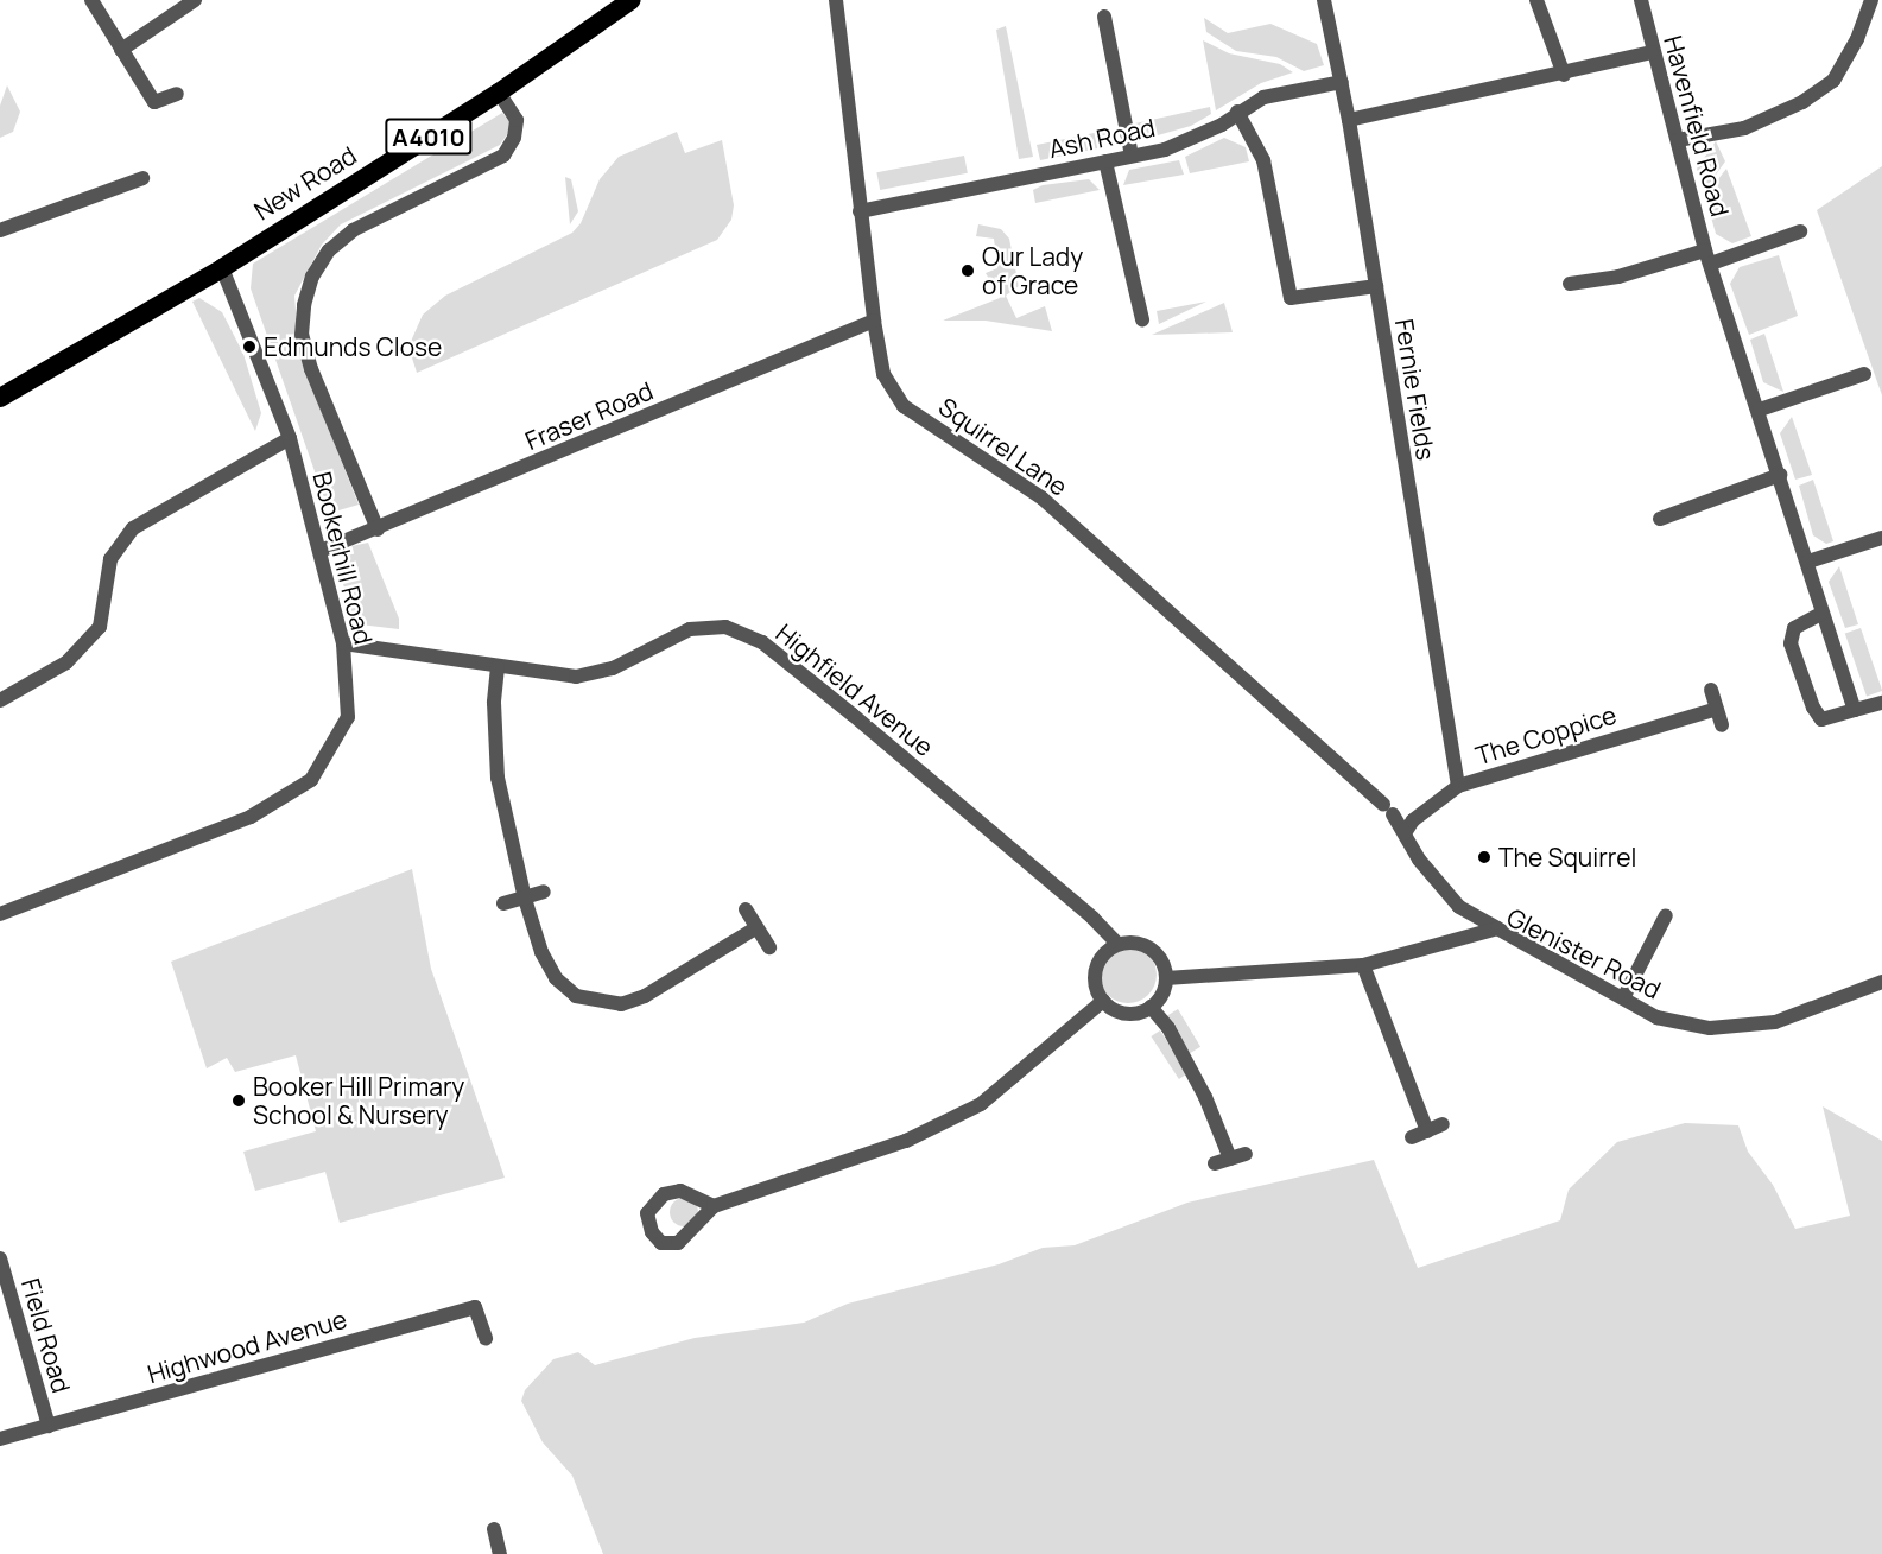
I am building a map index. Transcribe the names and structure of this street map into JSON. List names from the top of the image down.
{
  "streets": {
    "highway": ["A4010", "New Road"],
    "street": [
      "Havenfield Road",
      "Ash Road",
      "Fernie Fields",
      "Fraser Road",
      "Squirrel Lane",
      "Bookerhill Road",
      "Highfield Avenue",
      "The Coppice",
      "Glenister Road",
      "Field Road",
      "Highwood Avenue"
    ]
  },
  "crossings": [
    ["Ash Road", "Fernie Fields"],
    ["Ash Road", "Squirrel Lane"],
    ["New Road", "Bookerhill Road"],
    ["Fernie Fields", "The Coppice"],
    ["Fraser Road", "Squirrel Lane"],
    ["Fraser Road", "Bookerhill Road"],
    ["Squirrel Lane", "The Coppice"],
    ["Squirrel Lane", "Glenister Road"],
    ["Bookerhill Road", "Highfield Avenue"],
    ["Highfield Avenue", "Glenister Road"],
    ["Field Road", "Highwood Avenue"]
  ],
  "places": [
    "Our Lady of Grace",
    "Edmunds Close",
    "The Squirrel",
    "Booker Hill Primary School & Nursery"
  ]
}
